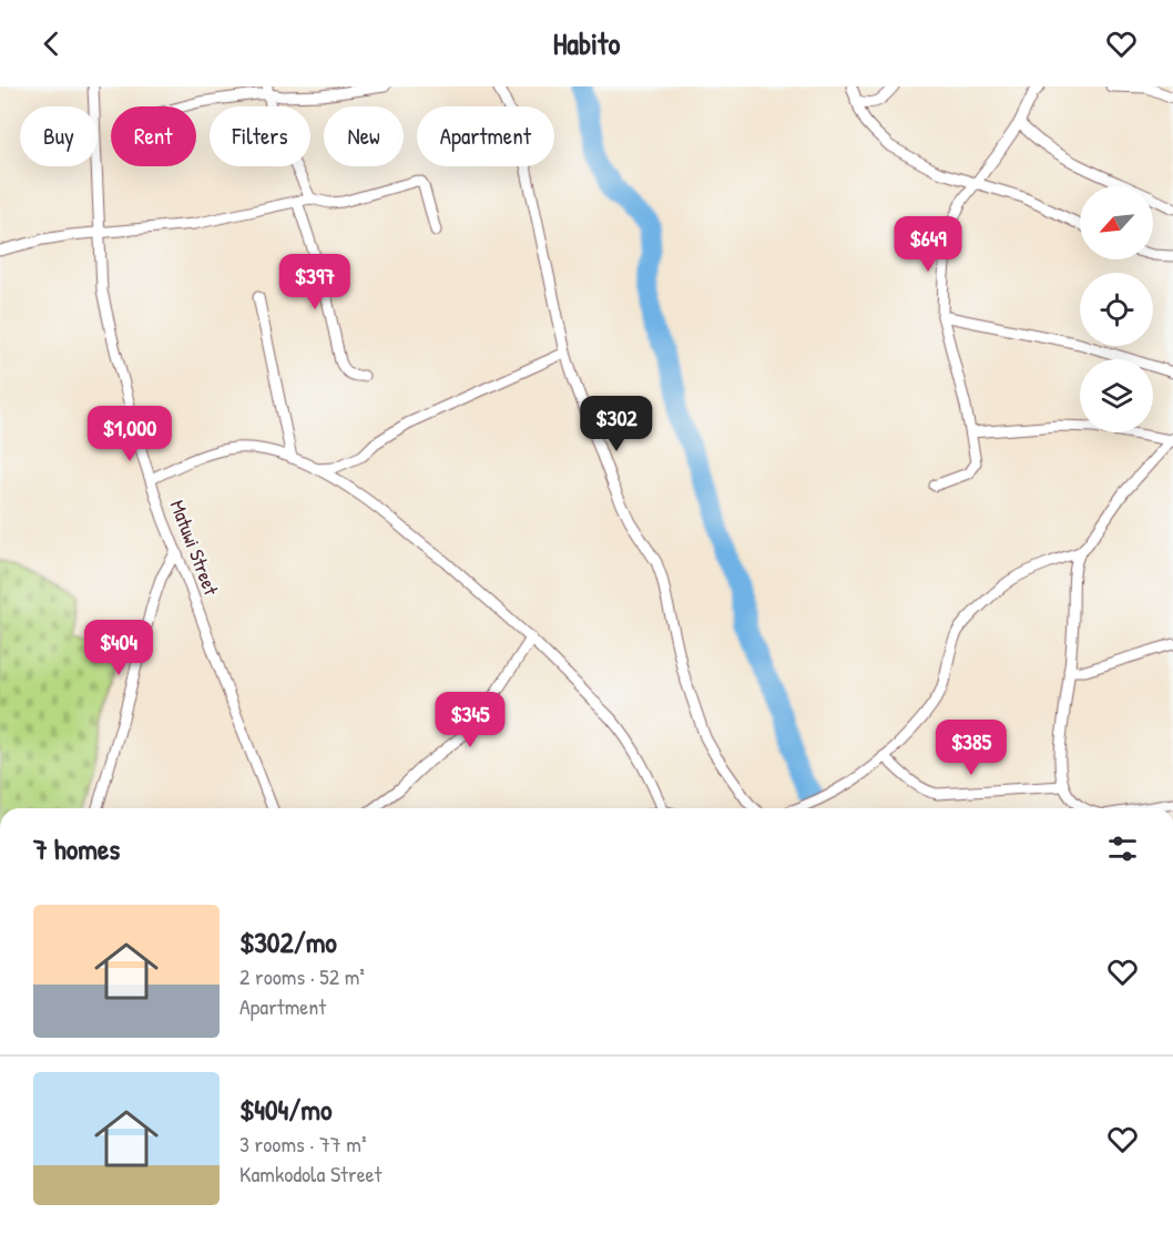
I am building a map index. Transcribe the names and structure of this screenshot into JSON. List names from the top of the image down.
{
  "streets": {
    "street": ["Matuwi Street"]
  },
  "north": "bottom left",
  "page": {
    "header": "Habito",
    "chip": [
      "Buy",
      "Rent",
      "Filters",
      "New",
      "Apartment"
    ],
    "price": [
      "$649",
      "$397",
      "$302",
      "$1,000",
      "$404",
      "$345",
      "$385"
    ],
    "heading": "7 homes",
    "list": [
      {
        "name": "$302/mo",
        "note": "2 rooms · 52 m² · Apartment"
      },
      {
        "name": "$404/mo",
        "note": "3 rooms · 77 m² · Kamkodola Street"
      }
    ]
  }
}
